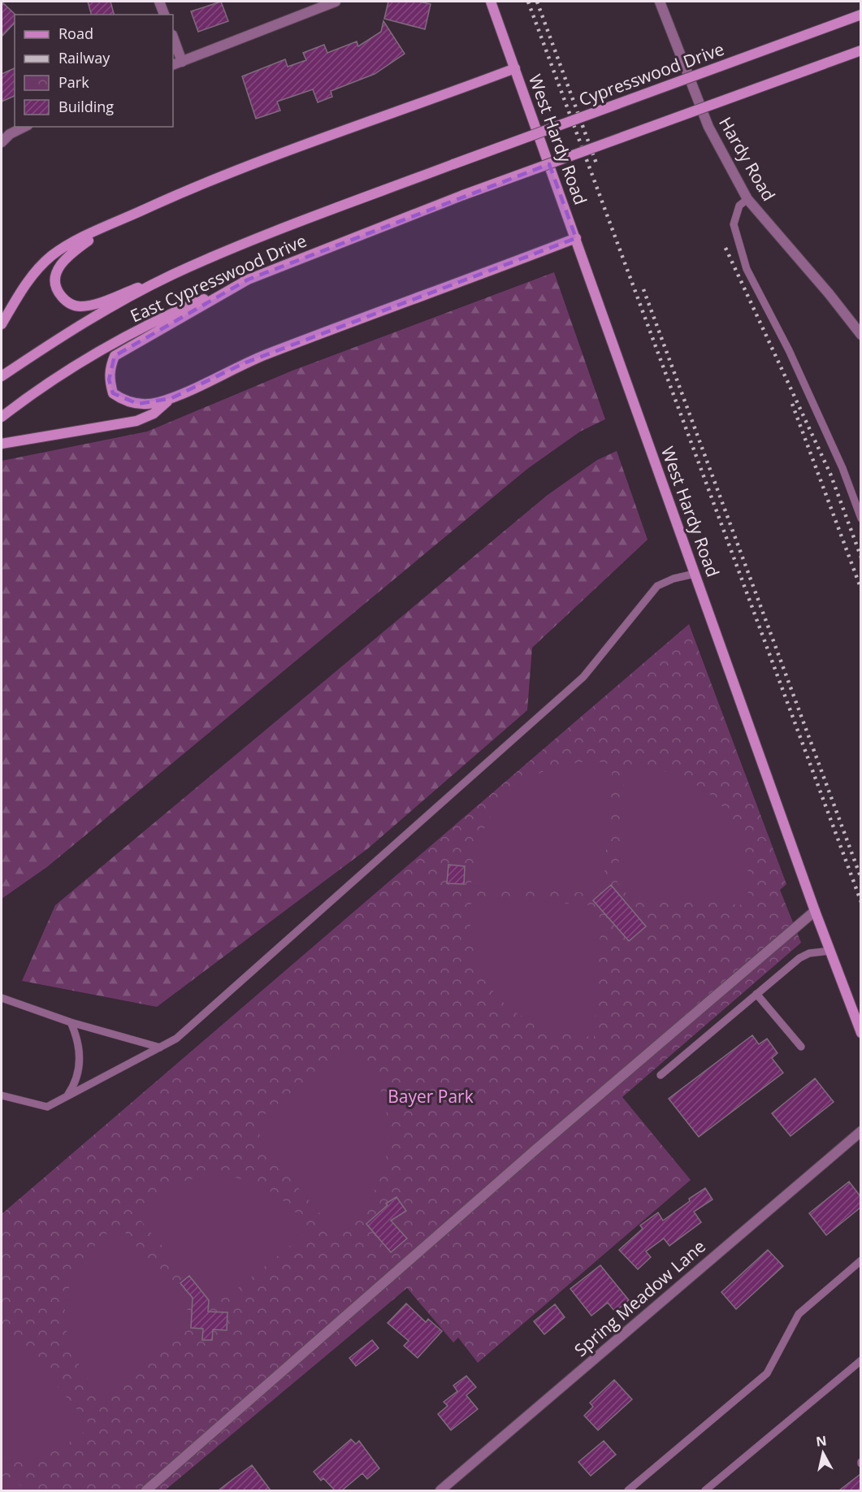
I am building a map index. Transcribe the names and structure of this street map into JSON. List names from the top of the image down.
{
  "streets": {
    "main road": ["Cypresswood Drive", "West Hardy Road", "East Cypresswood Drive"],
    "street": ["Hardy Road", "Spring Meadow Lane"]
  },
  "crossings": [
    ["Cypresswood Drive", "East Cypresswood Drive"]
  ],
  "parks": ["Bayer Park"],
  "legend": [
    "Road",
    "Railway",
    "Park",
    "Building"
  ],
  "north": "top"
}
